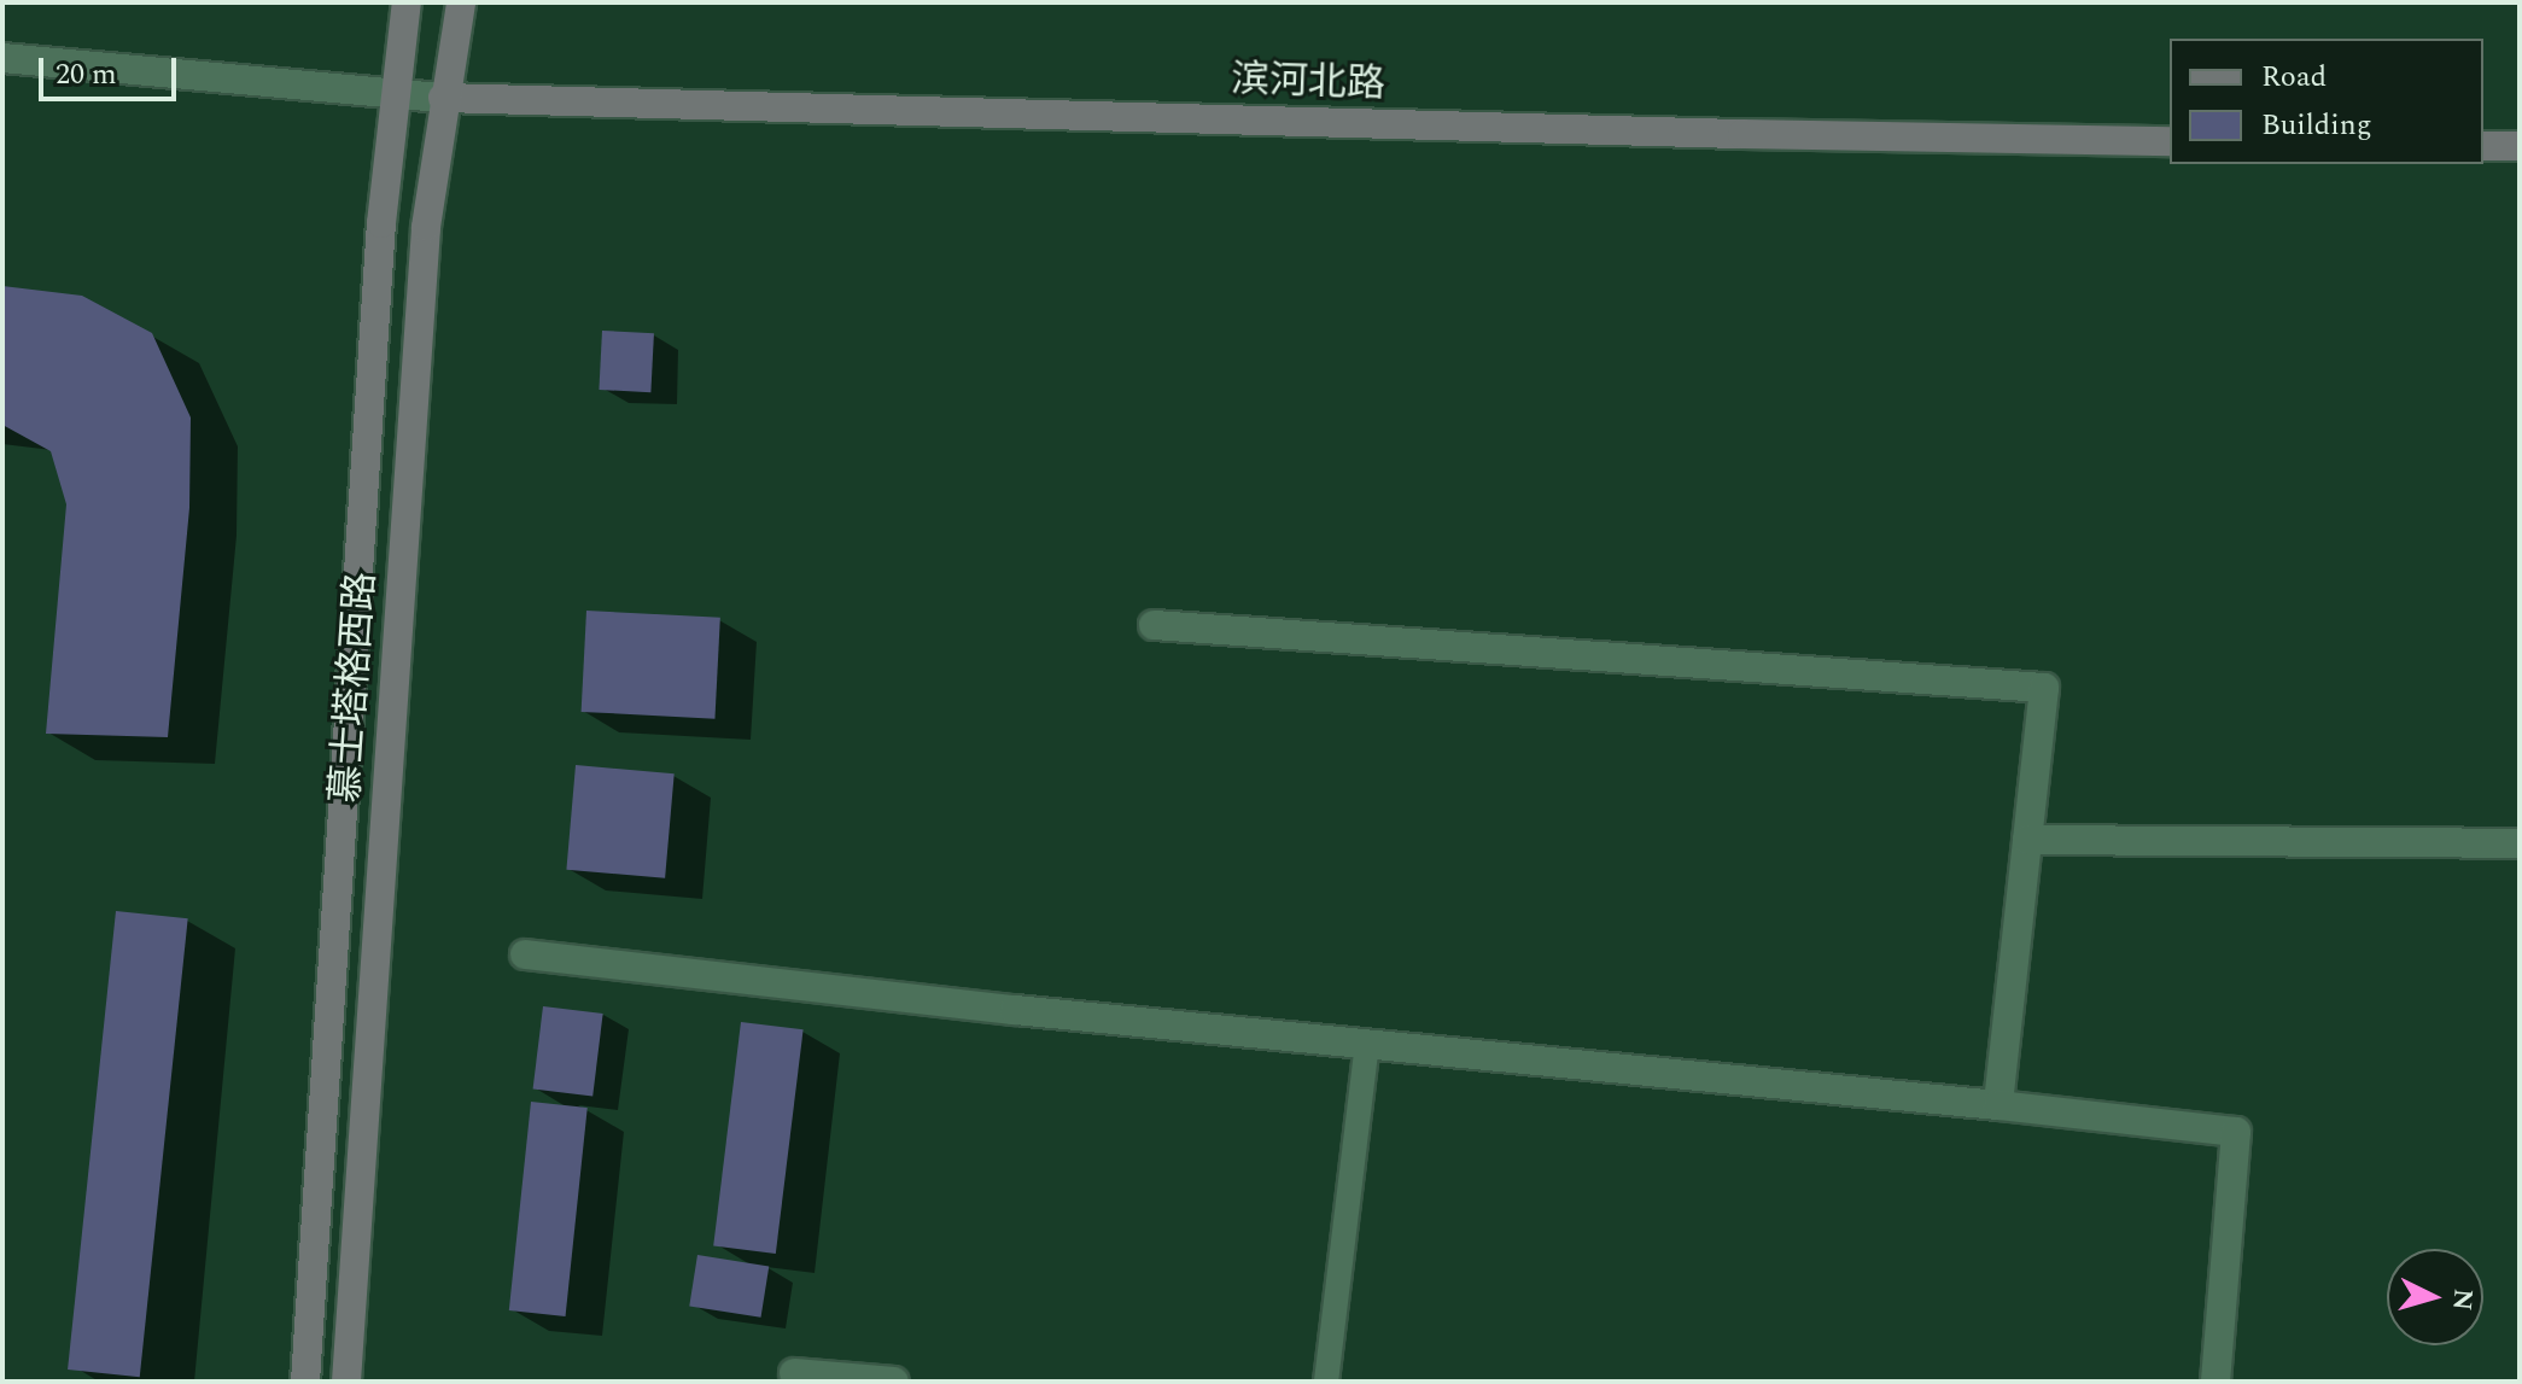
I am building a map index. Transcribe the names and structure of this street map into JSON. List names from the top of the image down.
{
  "streets": {
    "main road": ["滨河北路", "慕士塔格西路"]
  },
  "crossings": [
    ["滨河北路", "慕士塔格西路"]
  ],
  "legend": ["Road", "Building"],
  "scale_bar": "20 m",
  "north": "right"
}
